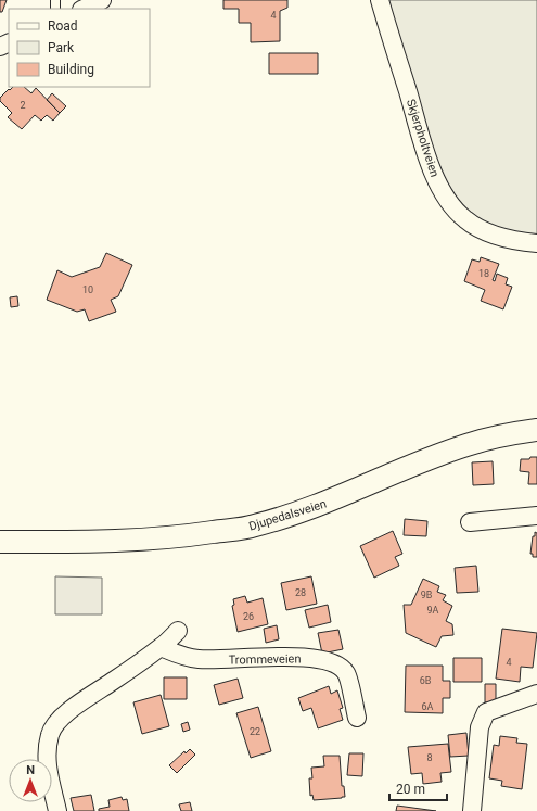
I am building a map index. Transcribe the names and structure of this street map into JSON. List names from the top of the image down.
{
  "streets": {
    "street": ["Skjerpholtveien", "Djupedalsveien", "Trommeveien"]
  },
  "house_numbers": [
    "4",
    "2",
    "18",
    "10",
    "28",
    "9B",
    "9A",
    "26",
    "4",
    "6B",
    "6A",
    "22",
    "8"
  ],
  "legend": ["Road", "Park", "Building"],
  "scale_bar": "20 m",
  "north": "top"
}
